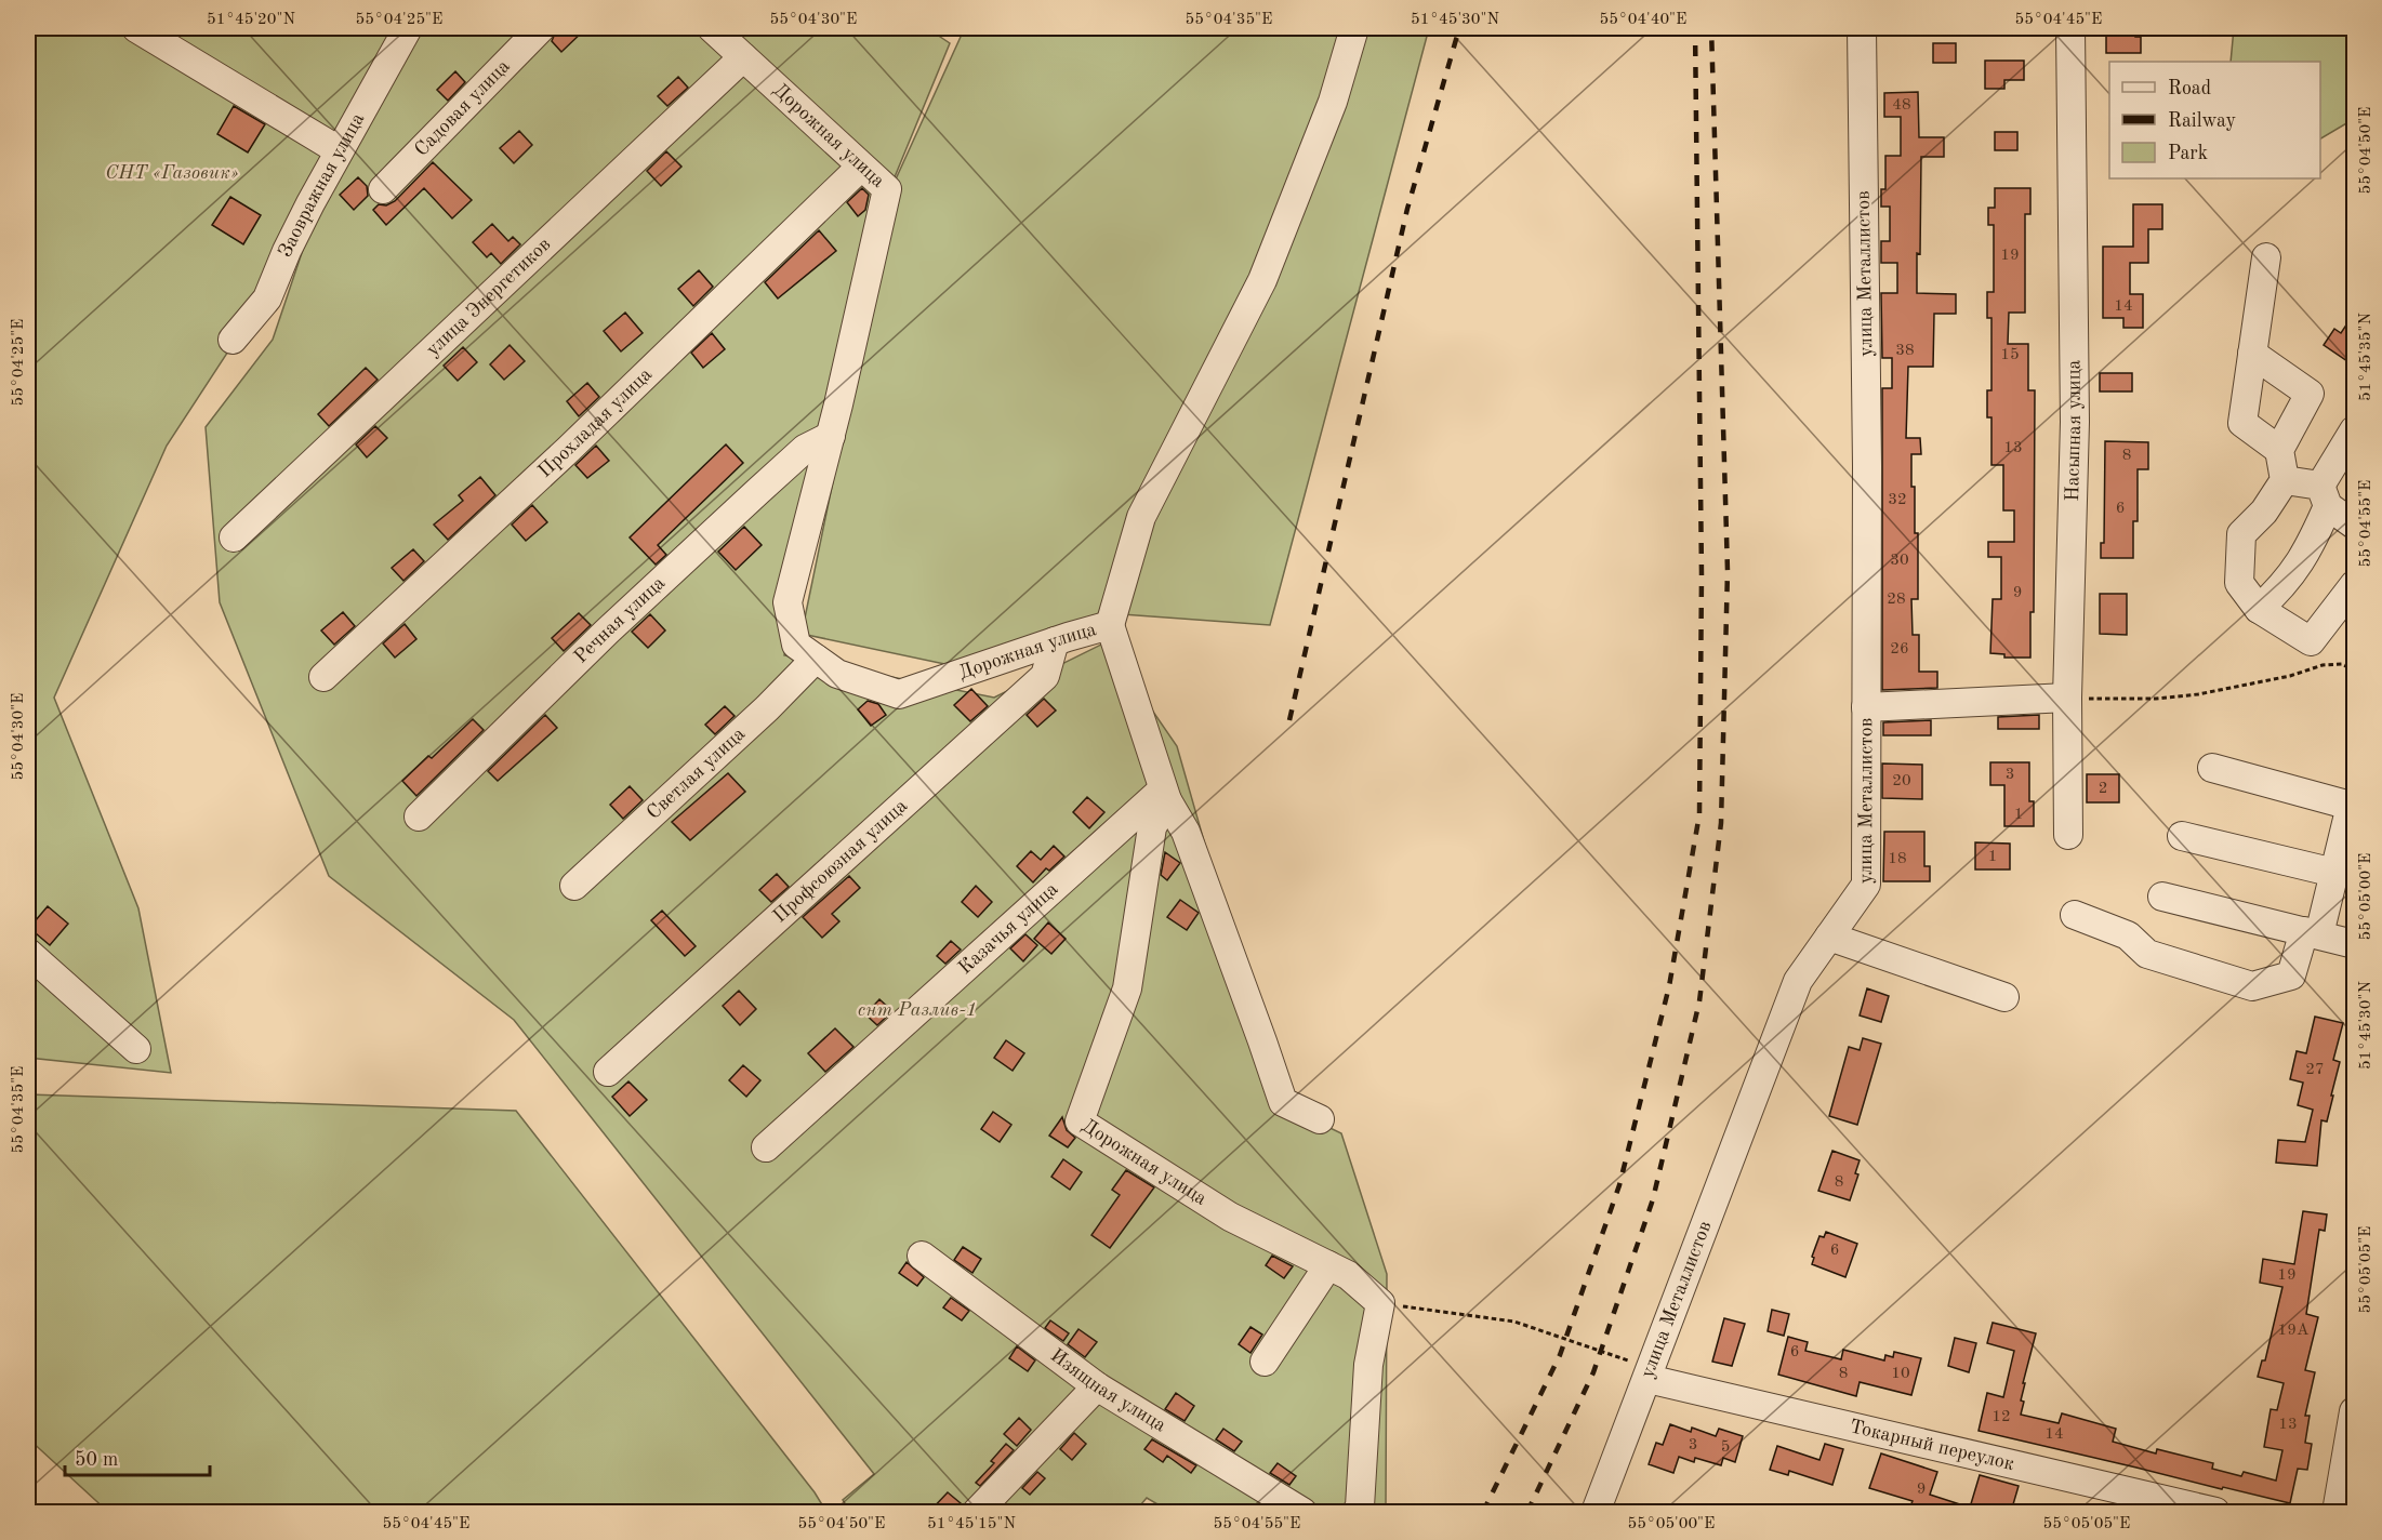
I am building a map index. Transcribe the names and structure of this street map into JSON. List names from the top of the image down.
{
  "streets": {
    "street": [
      "Садовая улица",
      "Дорожная улица",
      "Заовражная улица",
      "улица Металлистов",
      "улица Энергетиков",
      "Прохладая улица",
      "Насыпная улица",
      "Речная улица",
      "Светлая улица",
      "Профсоюзная улица",
      "Казачья улица",
      "Изящная улица",
      "Токарный переулок"
    ]
  },
  "crossings": [
    ["Дорожная улица", "улица Энергетиков"],
    ["Дорожная улица", "Прохладая улица"],
    ["Дорожная улица", "Речная улица"],
    ["Дорожная улица", "Светлая улица"],
    ["Дорожная улица", "Профсоюзная улица"],
    ["Дорожная улица", "Казачья улица"],
    ["улица Металлистов", "Токарный переулок"]
  ],
  "parks": ["СНТ «Газовик»", "снт Разлив-1"],
  "house_numbers": [
    "48",
    "19",
    "14",
    "38",
    "15",
    "13",
    "8",
    "32",
    "6",
    "30",
    "9",
    "28",
    "26",
    "3",
    "20",
    "2",
    "1",
    "1",
    "18",
    "27",
    "8",
    "6",
    "19",
    "19А",
    "6",
    "8",
    "10",
    "12",
    "13",
    "14",
    "3",
    "5",
    "9"
  ],
  "legend": ["Road", "Railway", "Park"],
  "scale_bar": "50 m",
  "coordinates": [
    "51°45'20\"N",
    "55°04'25\"E",
    "55°04'30\"E",
    "55°04'35\"E",
    "51°45'30\"N",
    "55°04'40\"E",
    "55°04'45\"E",
    "55°04'50\"E",
    "51°45'35\"N",
    "55°04'55\"E",
    "55°05'00\"E",
    "55°05'05\"E",
    "51°45'15\"N"
  ]
}
